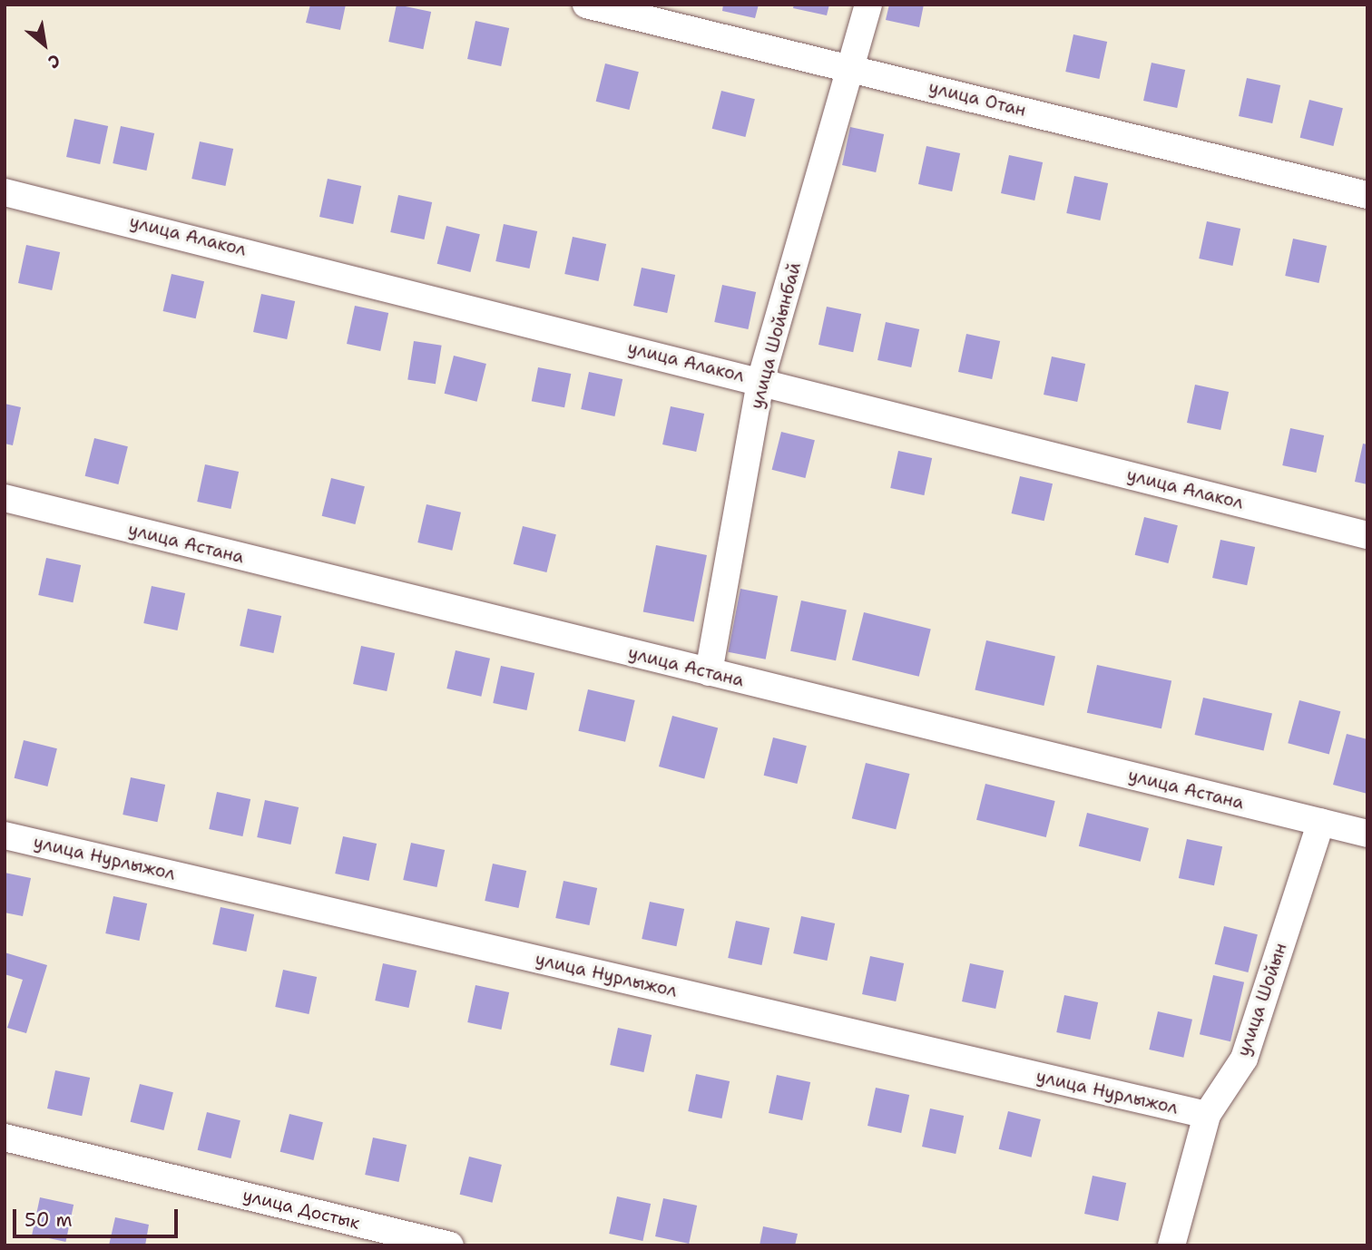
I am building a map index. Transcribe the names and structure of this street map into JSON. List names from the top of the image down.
{
  "streets": {
    "street": [
      "улица Отан",
      "улица Алакол",
      "улица Шойынбай",
      "улица Астана",
      "улица Нурлыжол",
      "улица Шойын",
      "улица Достык"
    ]
  },
  "crossings": [
    ["улица Отан", "улица Шойынбай"],
    ["улица Алакол", "улица Шойынбай"],
    ["улица Шойынбай", "улица Астана"],
    ["улица Астана", "улица Шойын"],
    ["улица Нурлыжол", "улица Шойын"]
  ],
  "scale_bar": "50 m",
  "north": "bottom right"
}
